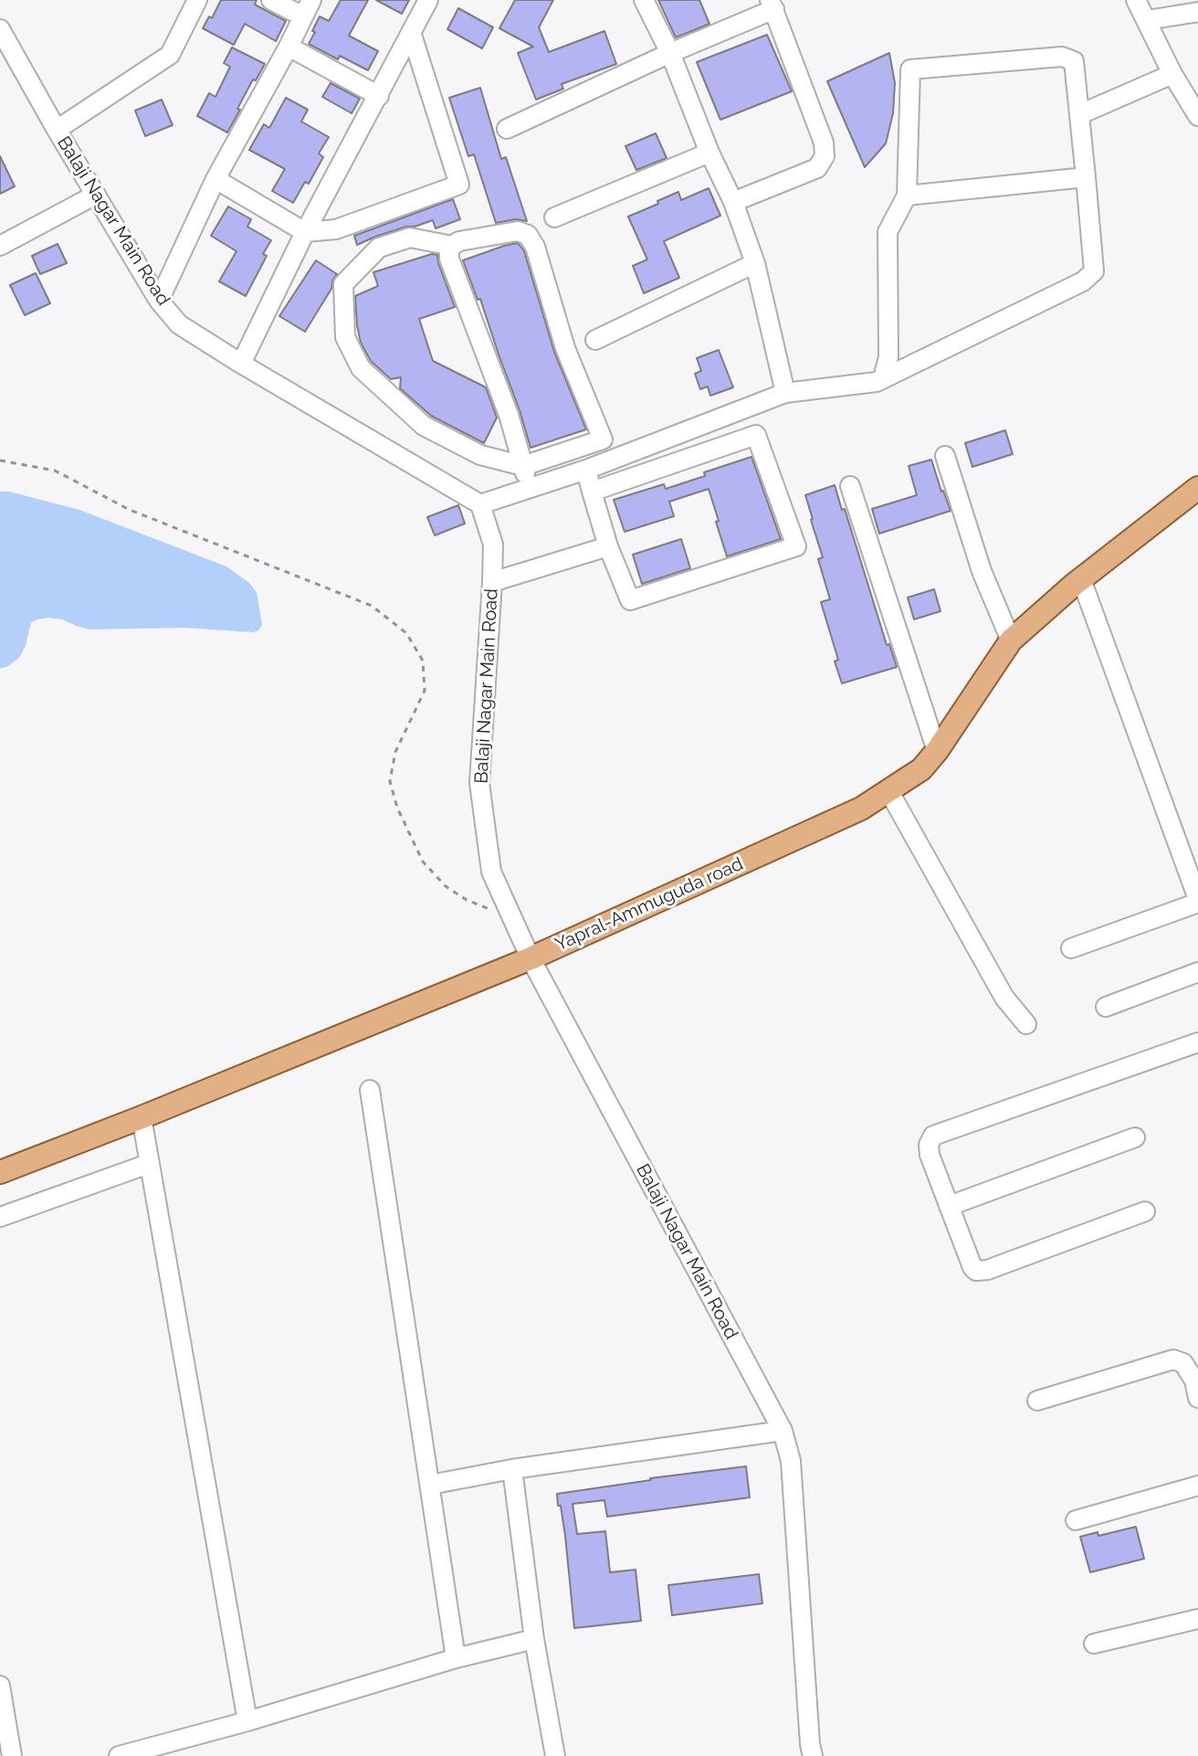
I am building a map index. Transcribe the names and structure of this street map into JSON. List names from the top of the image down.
{
  "streets": {
    "main road": ["Yapral-Ammuguda road"],
    "street": ["Balaji Nagar Main Road"]
  },
  "crossings": [
    ["Balaji Nagar Main Road", "Yapral-Ammuguda road"]
  ]
}
